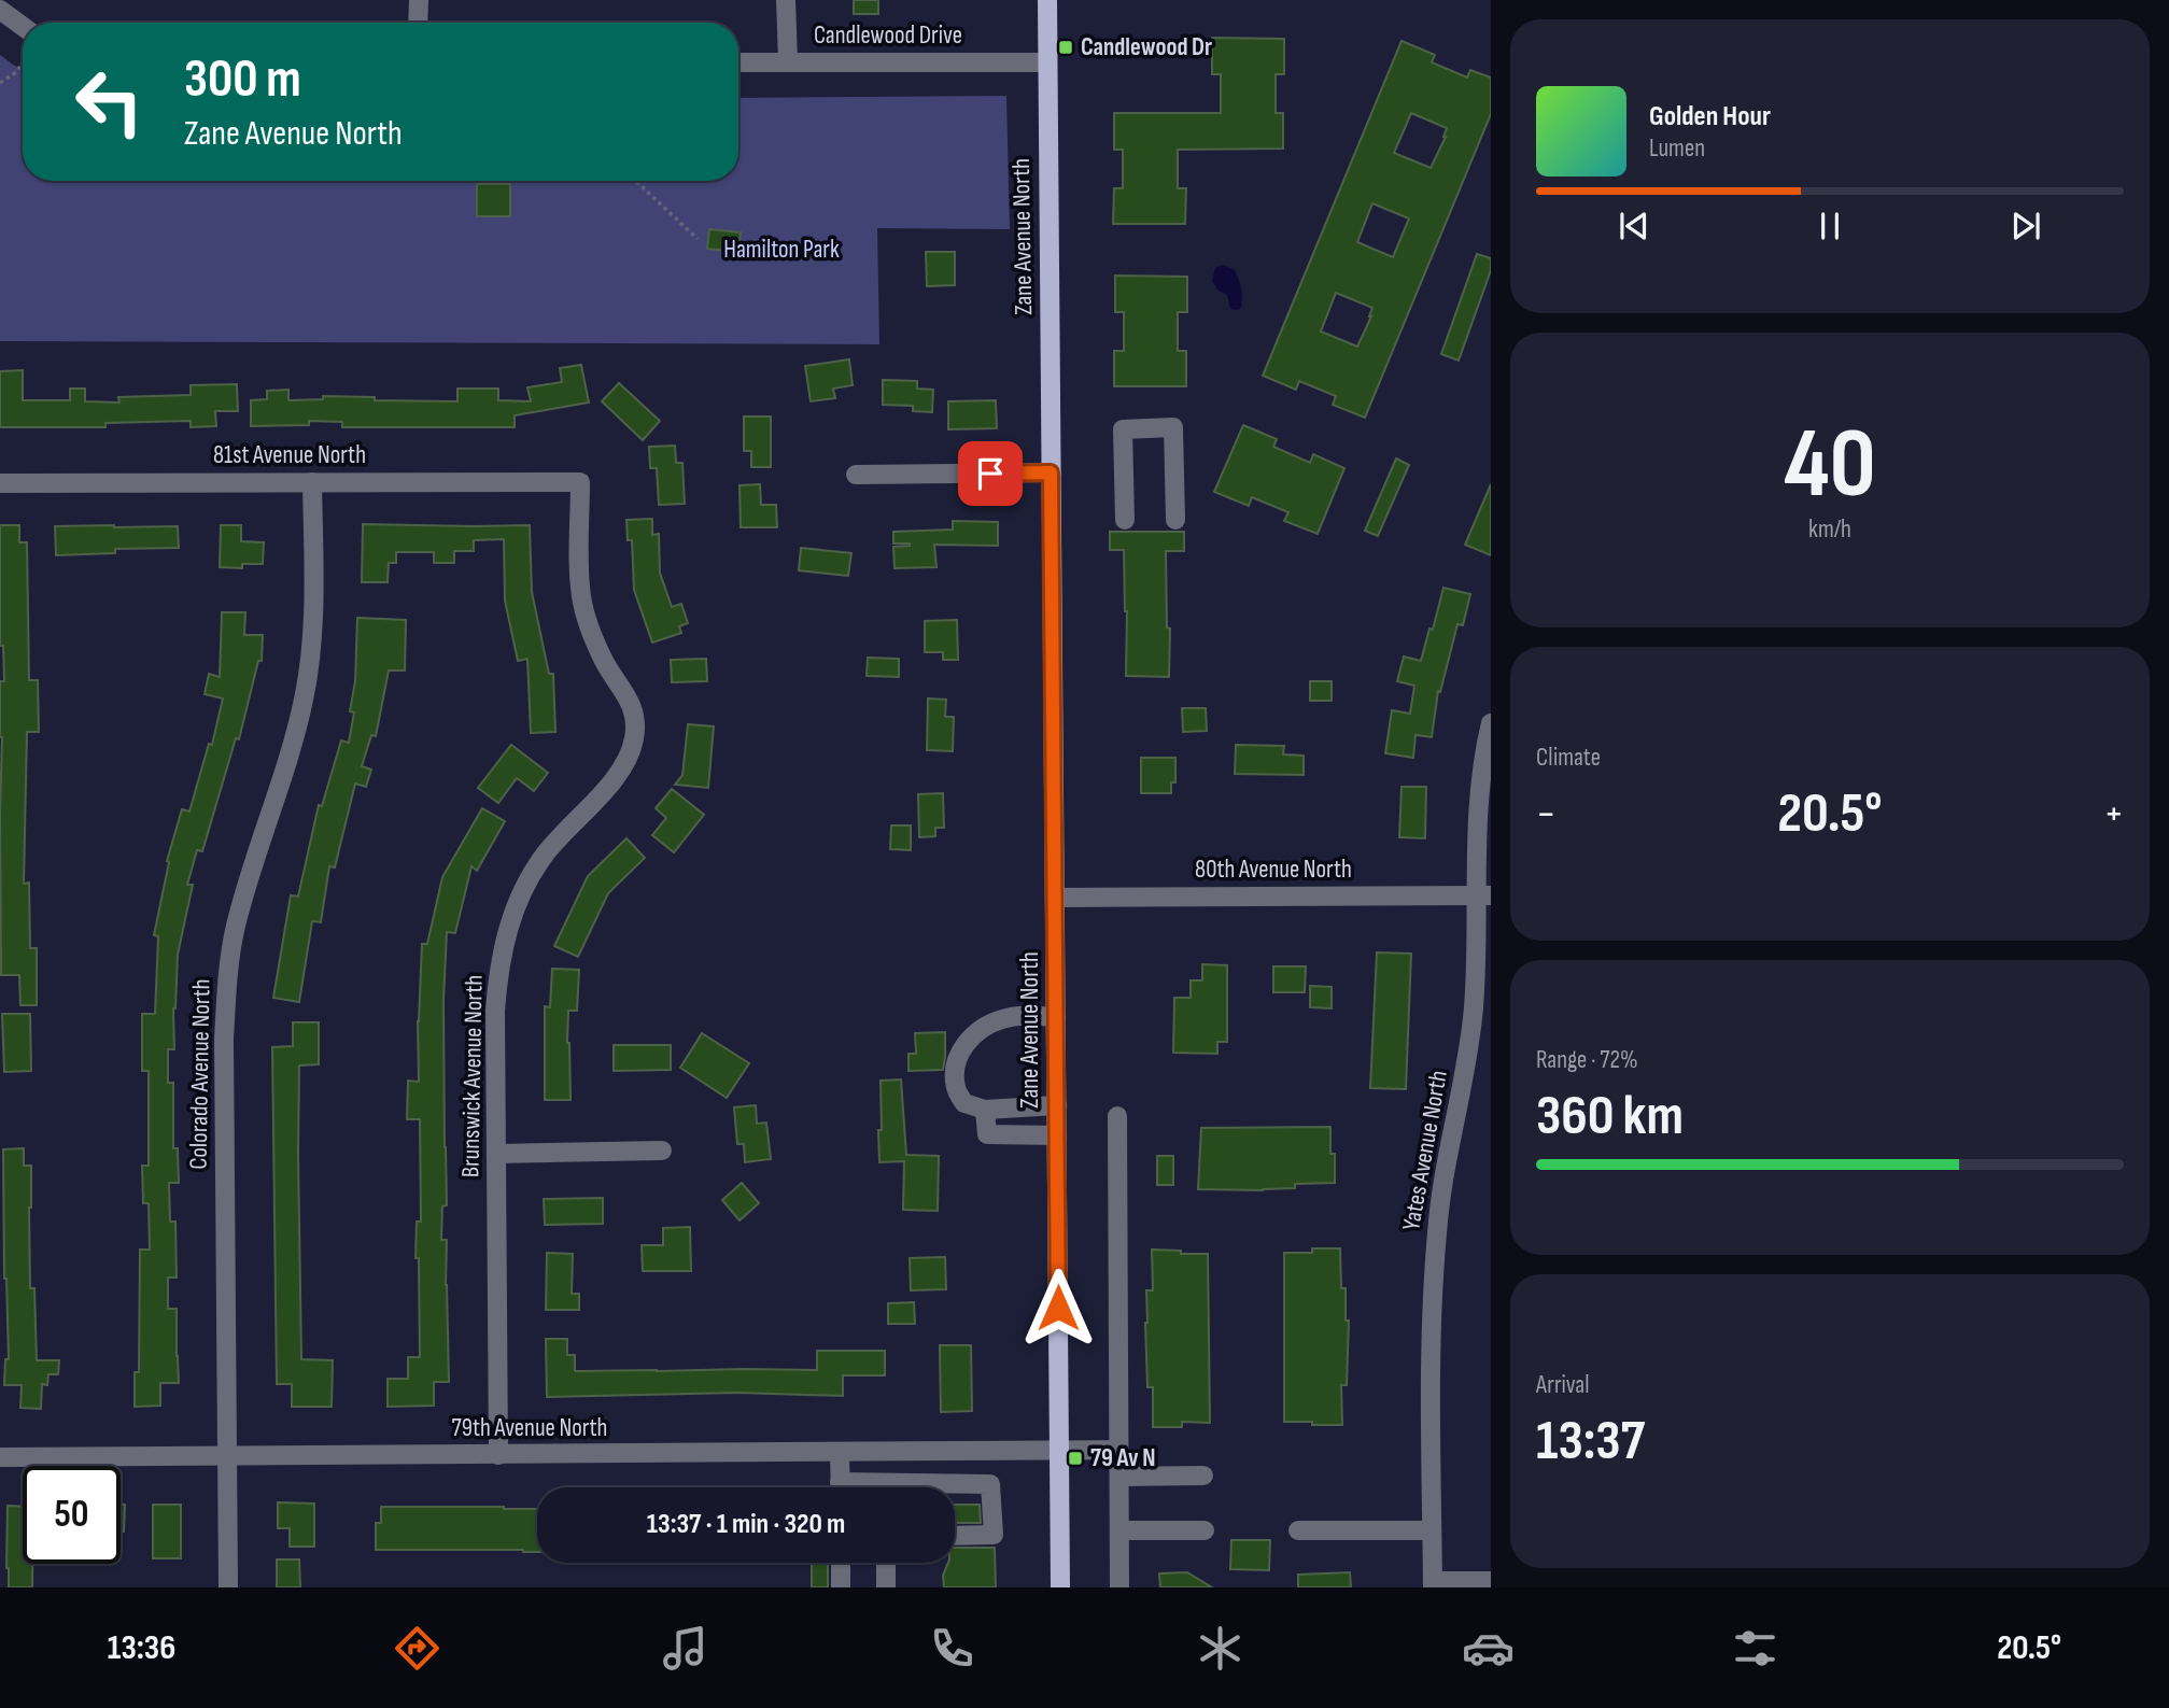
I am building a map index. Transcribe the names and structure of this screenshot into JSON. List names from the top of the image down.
{
  "streets": {
    "main road": ["Zane Avenue North"],
    "street": [
      "Candlewood Drive",
      "81st Avenue North",
      "80th Avenue North",
      "Colorado Avenue North",
      "Brunswick Avenue North",
      "Yates Avenue North",
      "79th Avenue North"
    ]
  },
  "crossings": [
    ["Candlewood Drive", "Zane Avenue North"],
    ["Zane Avenue North", "80th Avenue North"],
    ["Zane Avenue North", "79th Avenue North"],
    ["81st Avenue North", "Colorado Avenue North"],
    ["81st Avenue North", "Brunswick Avenue North"],
    ["80th Avenue North", "Yates Avenue North"],
    ["Colorado Avenue North", "79th Avenue North"],
    ["Brunswick Avenue North", "79th Avenue North"]
  ],
  "parks": ["Hamilton Park"],
  "places": {
    "transit": ["Candlewood Dr", "79 Av N"]
  },
  "page": {
    "turn": ["300 m", "Zane Avenue North"],
    "song": ["Golden Hour", "Lumen"],
    "tile": [
      ["40", "km/h"],
      "Climate",
      ["Range · 72%", "360 km"],
      ["Arrival", "13:37"]
    ],
    "heat": ["−", "20.5°", "+"],
    "limit": "50",
    "trip": "13:37 · 1 min · 320 m",
    "tabs": ["13:36", "20.5°"]
  }
}
